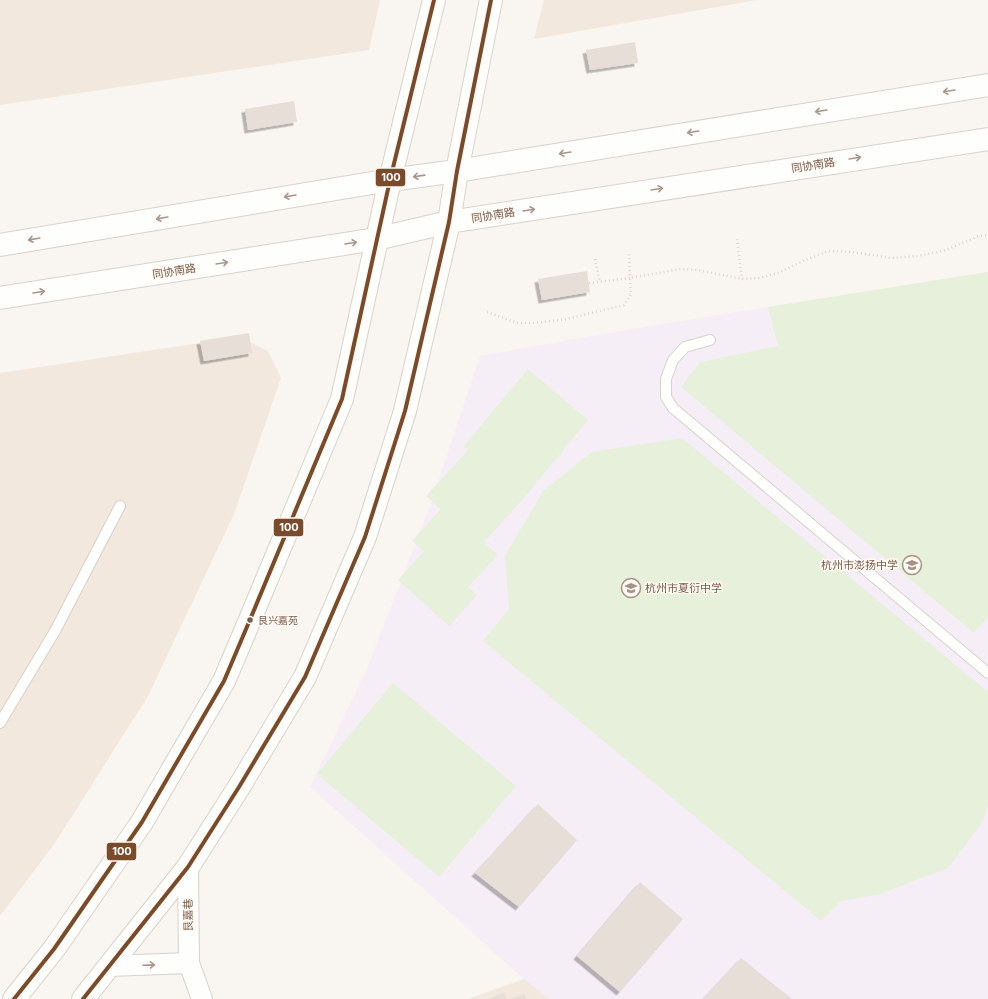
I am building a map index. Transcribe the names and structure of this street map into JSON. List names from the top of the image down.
{
  "streets": {
    "main road": ["同协南路"],
    "street": ["艮嘉巷"]
  },
  "places": {
    "school or university": ["杭州市澎扬中学", "杭州市夏衍中学"],
    "other": ["艮兴嘉苑"]
  },
  "lines": ["transit line 100"]
}
